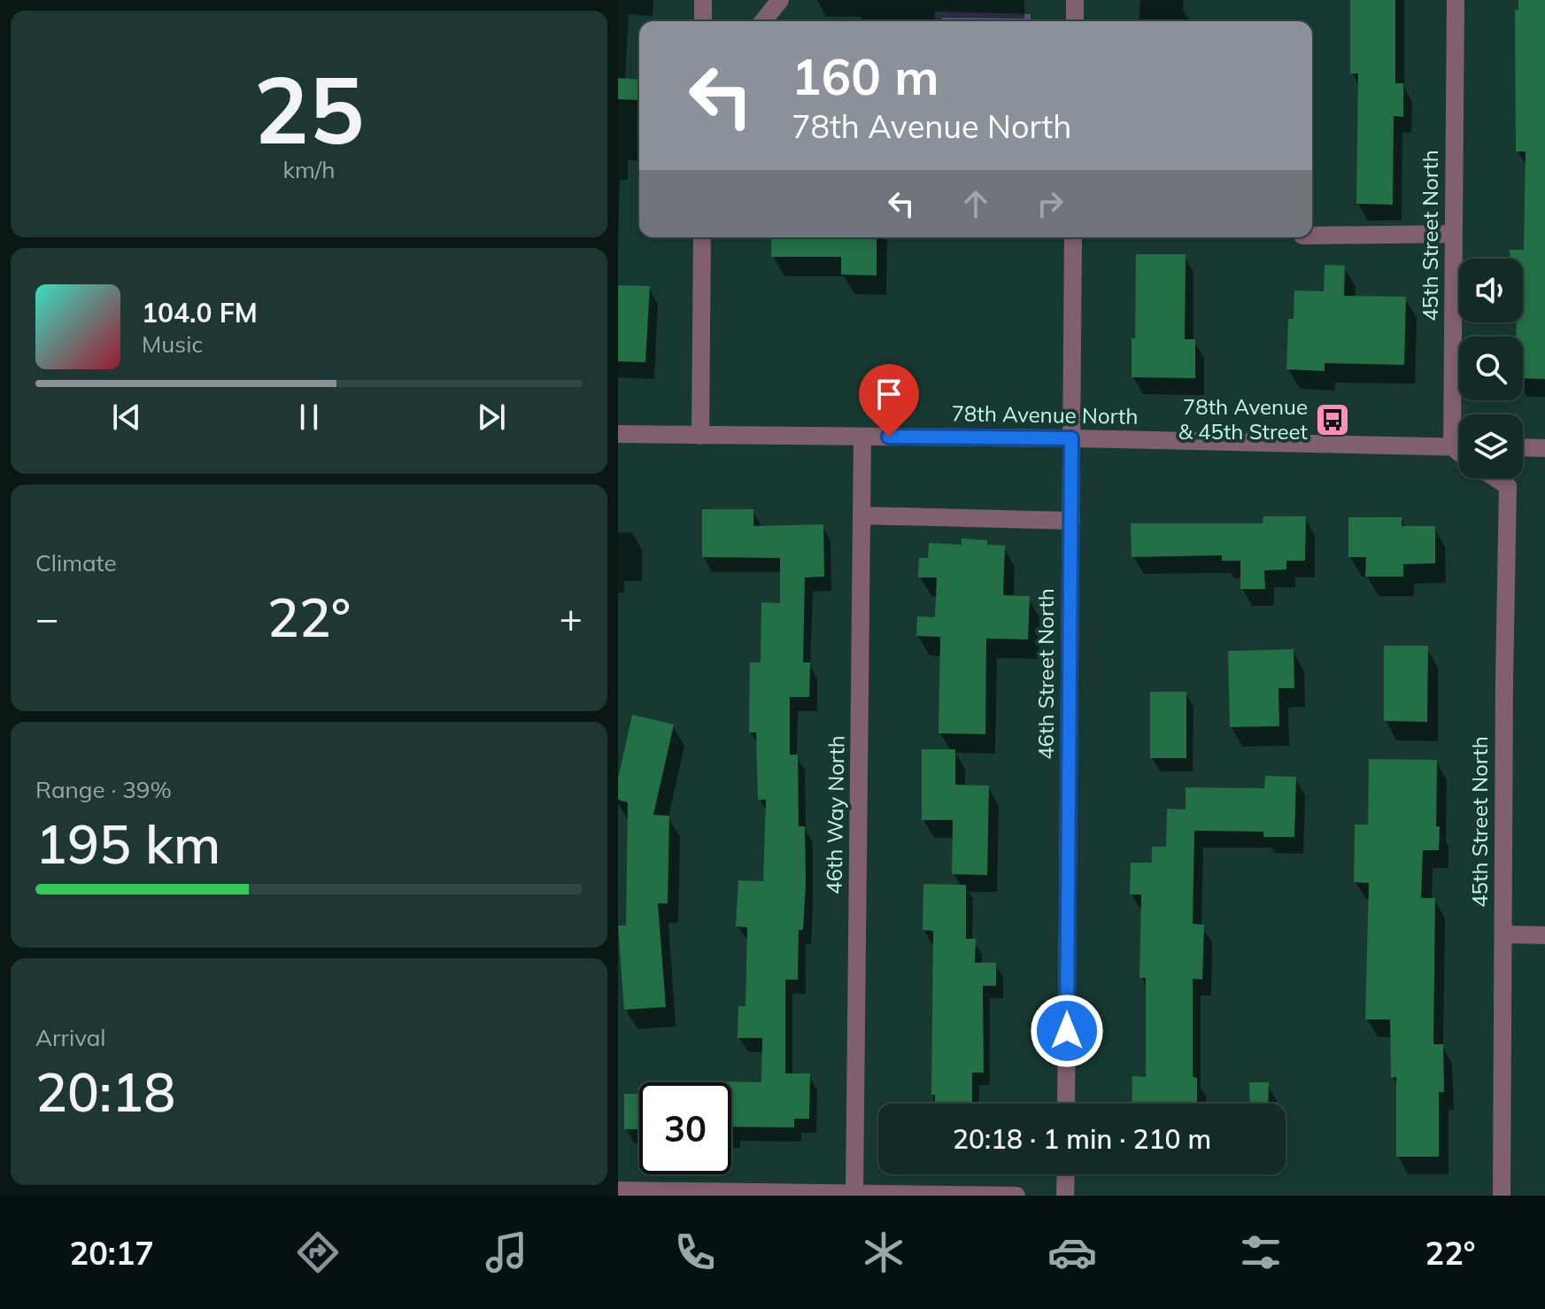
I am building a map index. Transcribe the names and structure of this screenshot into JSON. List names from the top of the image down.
{
  "streets": {
    "street": [
      "45th Street North",
      "78th Avenue North",
      "46th Street North",
      "46th Way North"
    ]
  },
  "crossings": [
    ["45th Street North", "78th Avenue North"],
    ["78th Avenue North", "46th Street North"],
    ["78th Avenue North", "46th Way North"]
  ],
  "places": {
    "bus stop": ["78th Avenue & 45th Street"]
  },
  "page": {
    "tile": [
      ["25", "km/h"],
      "Climate",
      ["Range · 39%", "195 km"],
      ["Arrival", "20:18"]
    ],
    "turn": ["160 m", "78th Avenue North"],
    "song": ["104.0 FM", "Music"],
    "heat": ["−", "22°", "+"],
    "limit": "30",
    "trip": "20:18 · 1 min · 210 m",
    "tabs": ["20:17", "22°"]
  }
}
